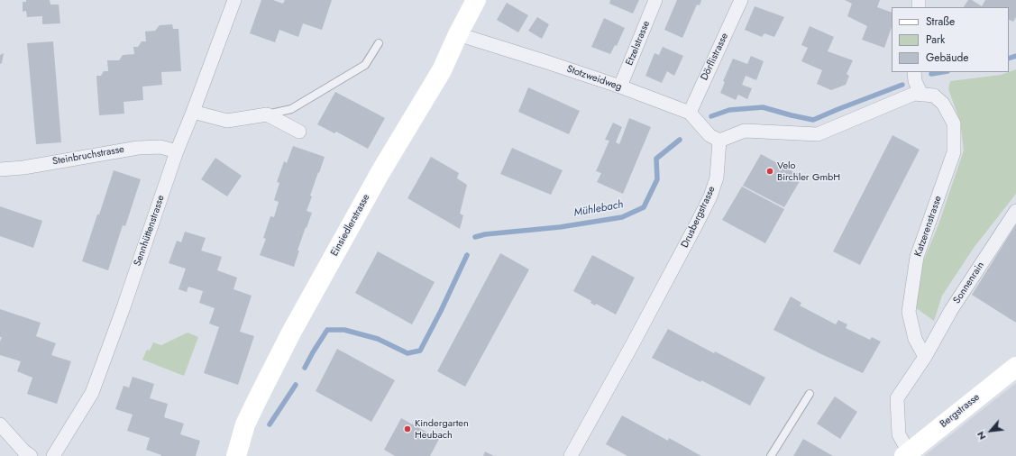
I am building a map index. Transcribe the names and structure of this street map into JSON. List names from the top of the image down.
{
  "streets": {
    "main road": ["Einsiedlerstrasse", "Bergstrasse"],
    "street": [
      "Etzelstrasse",
      "Dörflistrasse",
      "Stotzweidweg",
      "Steinbruchstrasse",
      "Drusbergstrasse",
      "Katzerenstrasse",
      "Sennhüttenstrasse",
      "Sonnenrain"
    ]
  },
  "crossings": [
    ["Etzelstrasse", "Stotzweidweg"],
    ["Dörflistrasse", "Stotzweidweg"],
    ["Stotzweidweg", "Drusbergstrasse"],
    ["Stotzweidweg", "Einsiedlerstrasse"],
    ["Steinbruchstrasse", "Sennhüttenstrasse"],
    ["Katzerenstrasse", "Sonnenrain"]
  ],
  "water": ["Mühlebach"],
  "places": ["Velo Birchler GmbH", "Kindergarten Heubach"],
  "legend": ["Straße", "Park", "Gebäude"],
  "north": "bottom left"
}
